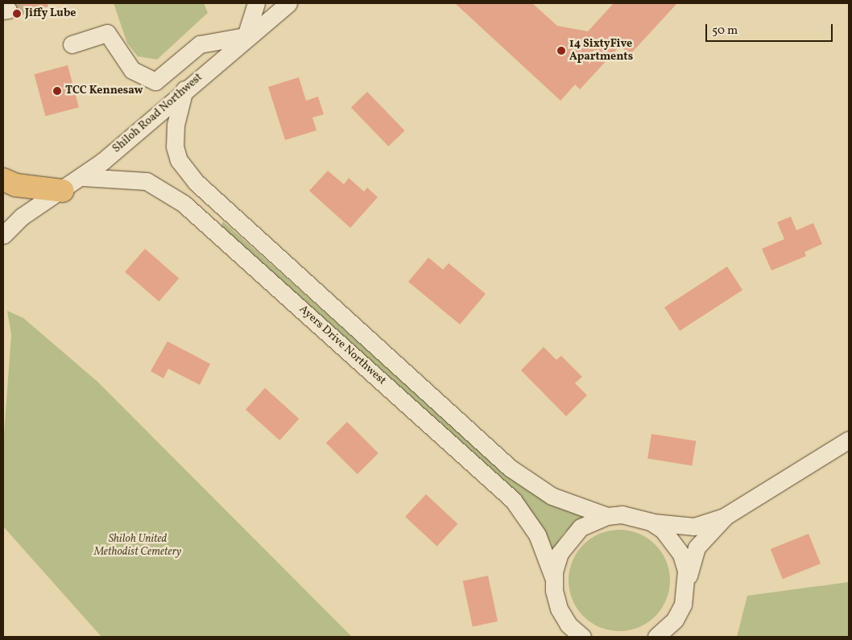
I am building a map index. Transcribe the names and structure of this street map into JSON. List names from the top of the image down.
{
  "streets": {
    "street": ["Shiloh Road Northwest", "Ayers Drive Northwest"]
  },
  "crossings": [
    ["Shiloh Road Northwest", "Ayers Drive Northwest"]
  ],
  "parks": ["Shiloh United Methodist Cemetery"],
  "places": ["Jiffy Lube", "14 SixtyFive Apartments", "TCC Kennesaw"],
  "scale_bar": "50 m"
}
